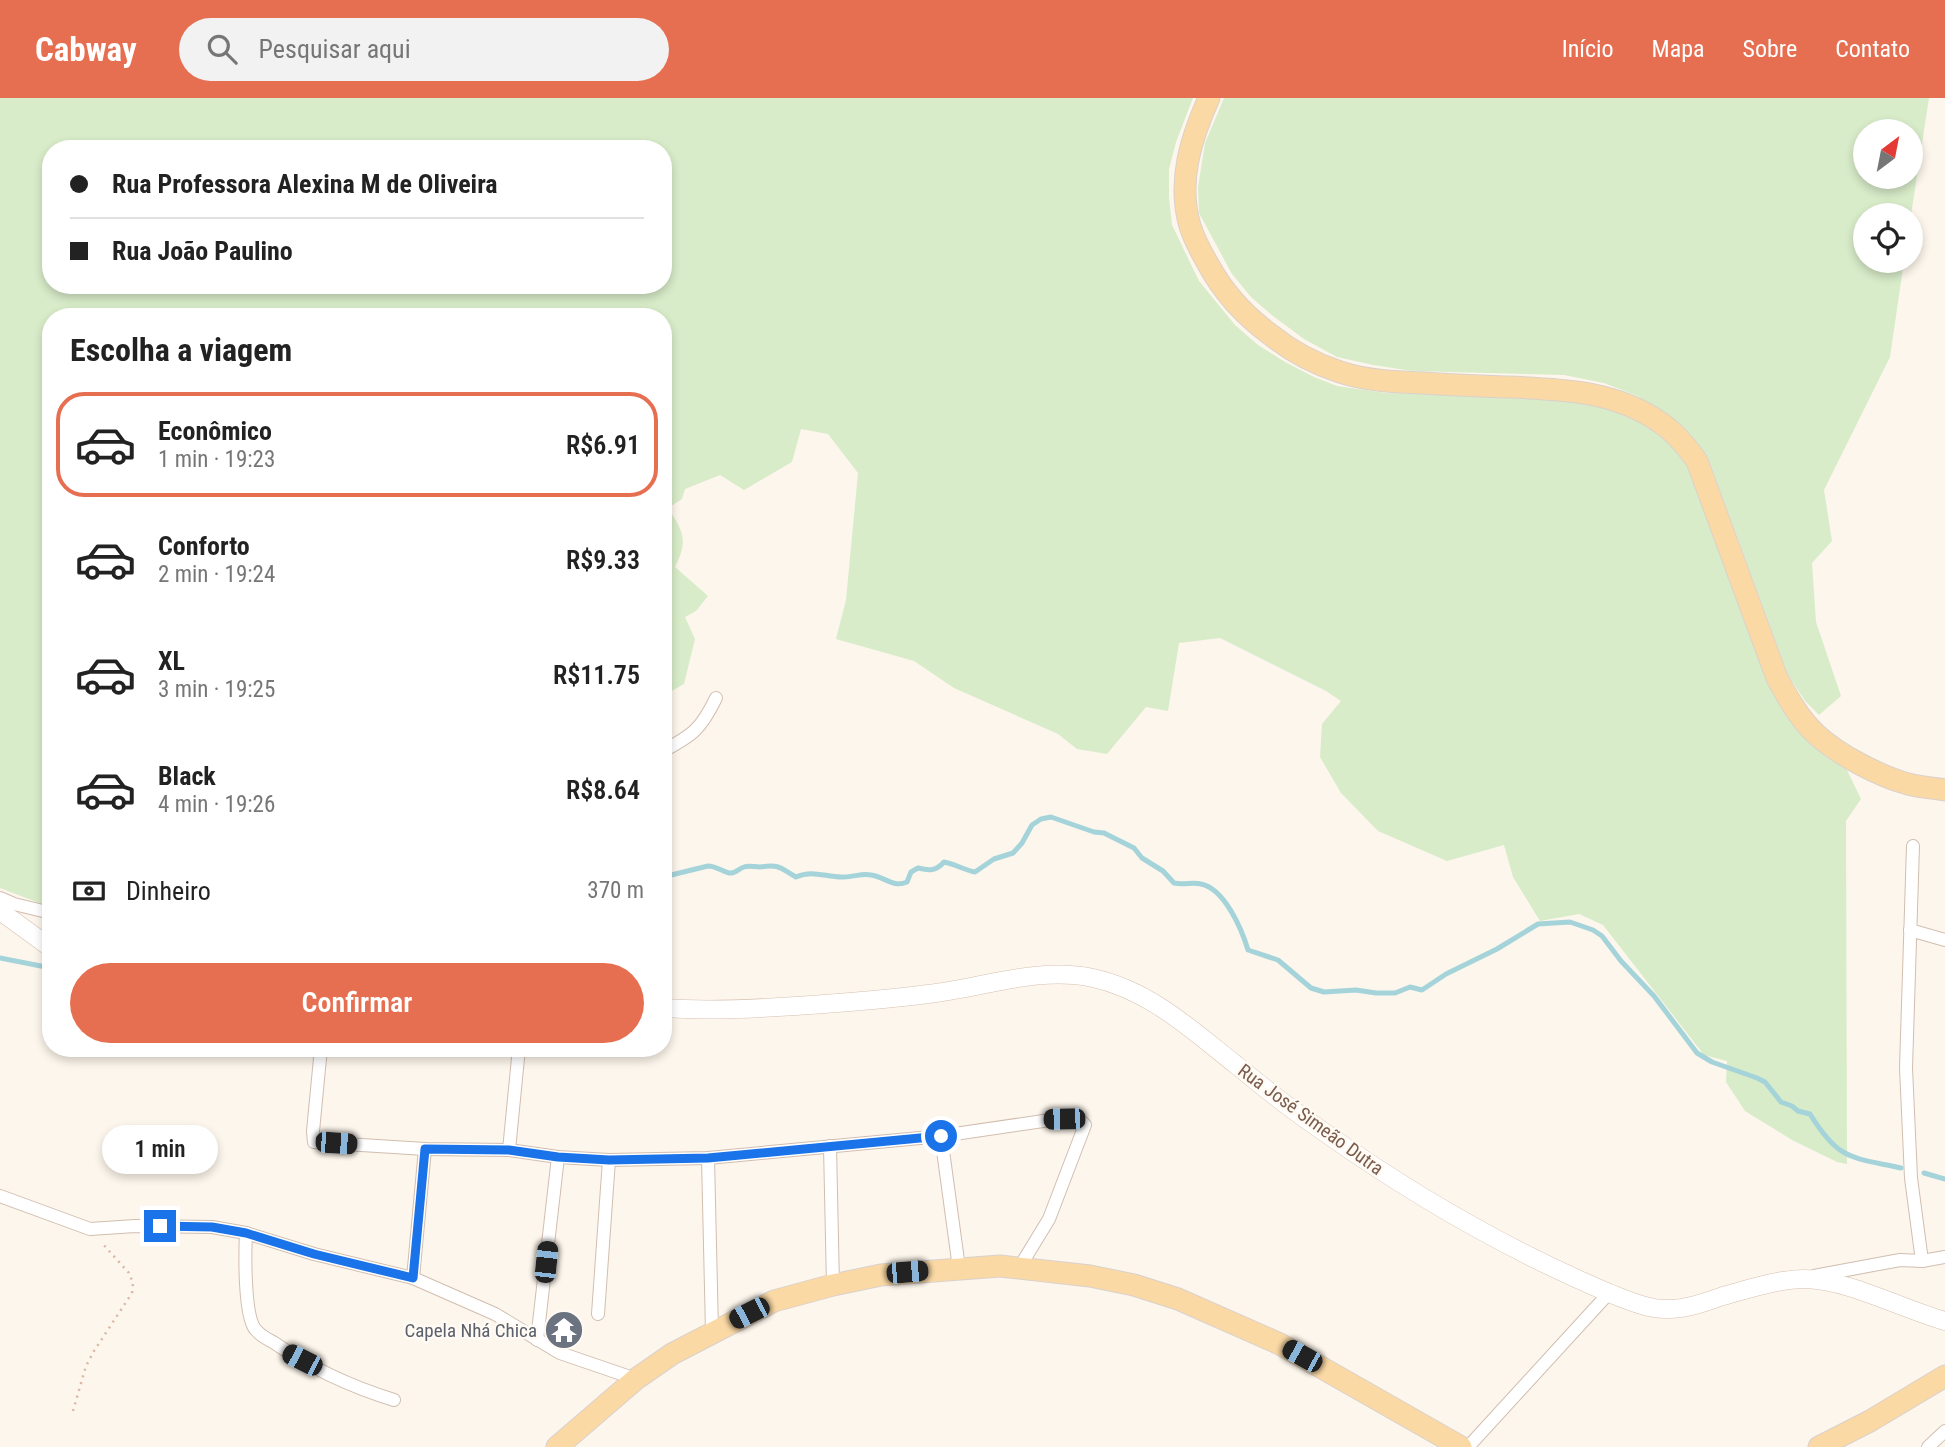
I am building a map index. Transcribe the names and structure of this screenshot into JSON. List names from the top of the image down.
{
  "streets": {
    "main road": ["Rua José Simeão Dutra"]
  },
  "places": {
    "temple": ["Capela Nhá Chica"]
  },
  "north": "top right",
  "page": {
    "header": "Cabway",
    "search": "Pesquisar aqui",
    "nav": [
      "Início",
      "Mapa",
      "Sobre",
      "Contato"
    ],
    "banner": ["Rua Professora Alexina M de Oliveira", "Rua João Paulino"],
    "heading": "Escolha a viagem",
    "list": [
      {
        "name": "Econômico",
        "note": "1 min · 19:23",
        "value": "R$6.91"
      },
      {
        "name": "Conforto",
        "note": "2 min · 19:24",
        "value": "R$9.33"
      },
      {
        "name": "XL",
        "note": "3 min · 19:25",
        "value": "R$11.75"
      },
      {
        "name": "Black",
        "note": "4 min · 19:26",
        "value": "R$8.64"
      }
    ],
    "pay": ["Dinheiro", "370 m"],
    "buttons": "Confirmar",
    "bubble": "1 min"
  }
}
